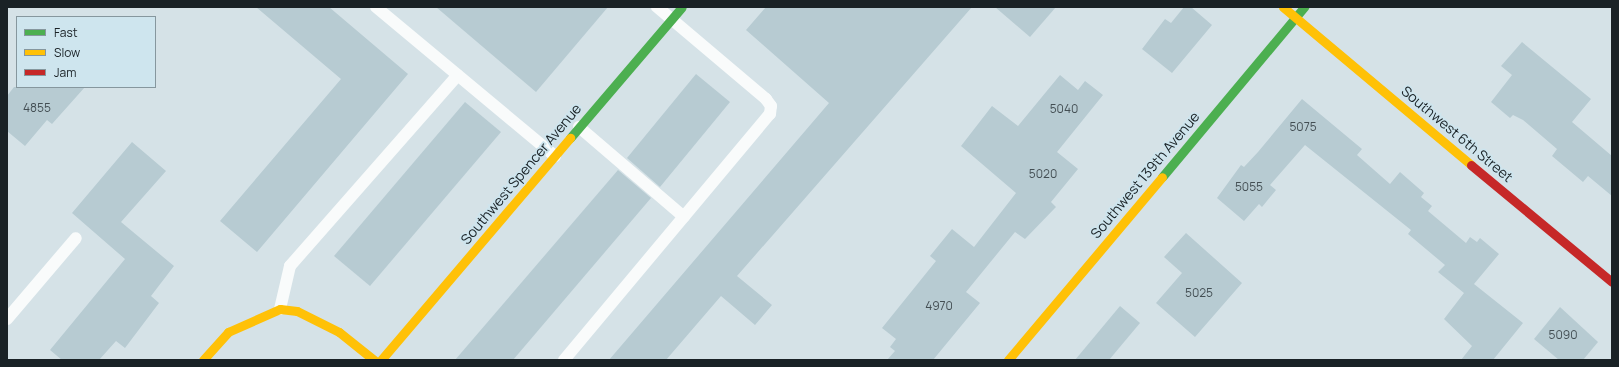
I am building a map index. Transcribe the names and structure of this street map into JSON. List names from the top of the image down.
{
  "streets": {
    "street": ["Southwest 6th Street", "Southwest Spencer Avenue", "Southwest 139th Avenue"]
  },
  "crossings": [
    ["Southwest 6th Street", "Southwest 139th Avenue"]
  ],
  "house_numbers": [
    "4855",
    "5040",
    "5075",
    "5020",
    "5055",
    "5025",
    "4970",
    "5090"
  ],
  "legend": ["Fast", "Slow", "Jam"]
}
